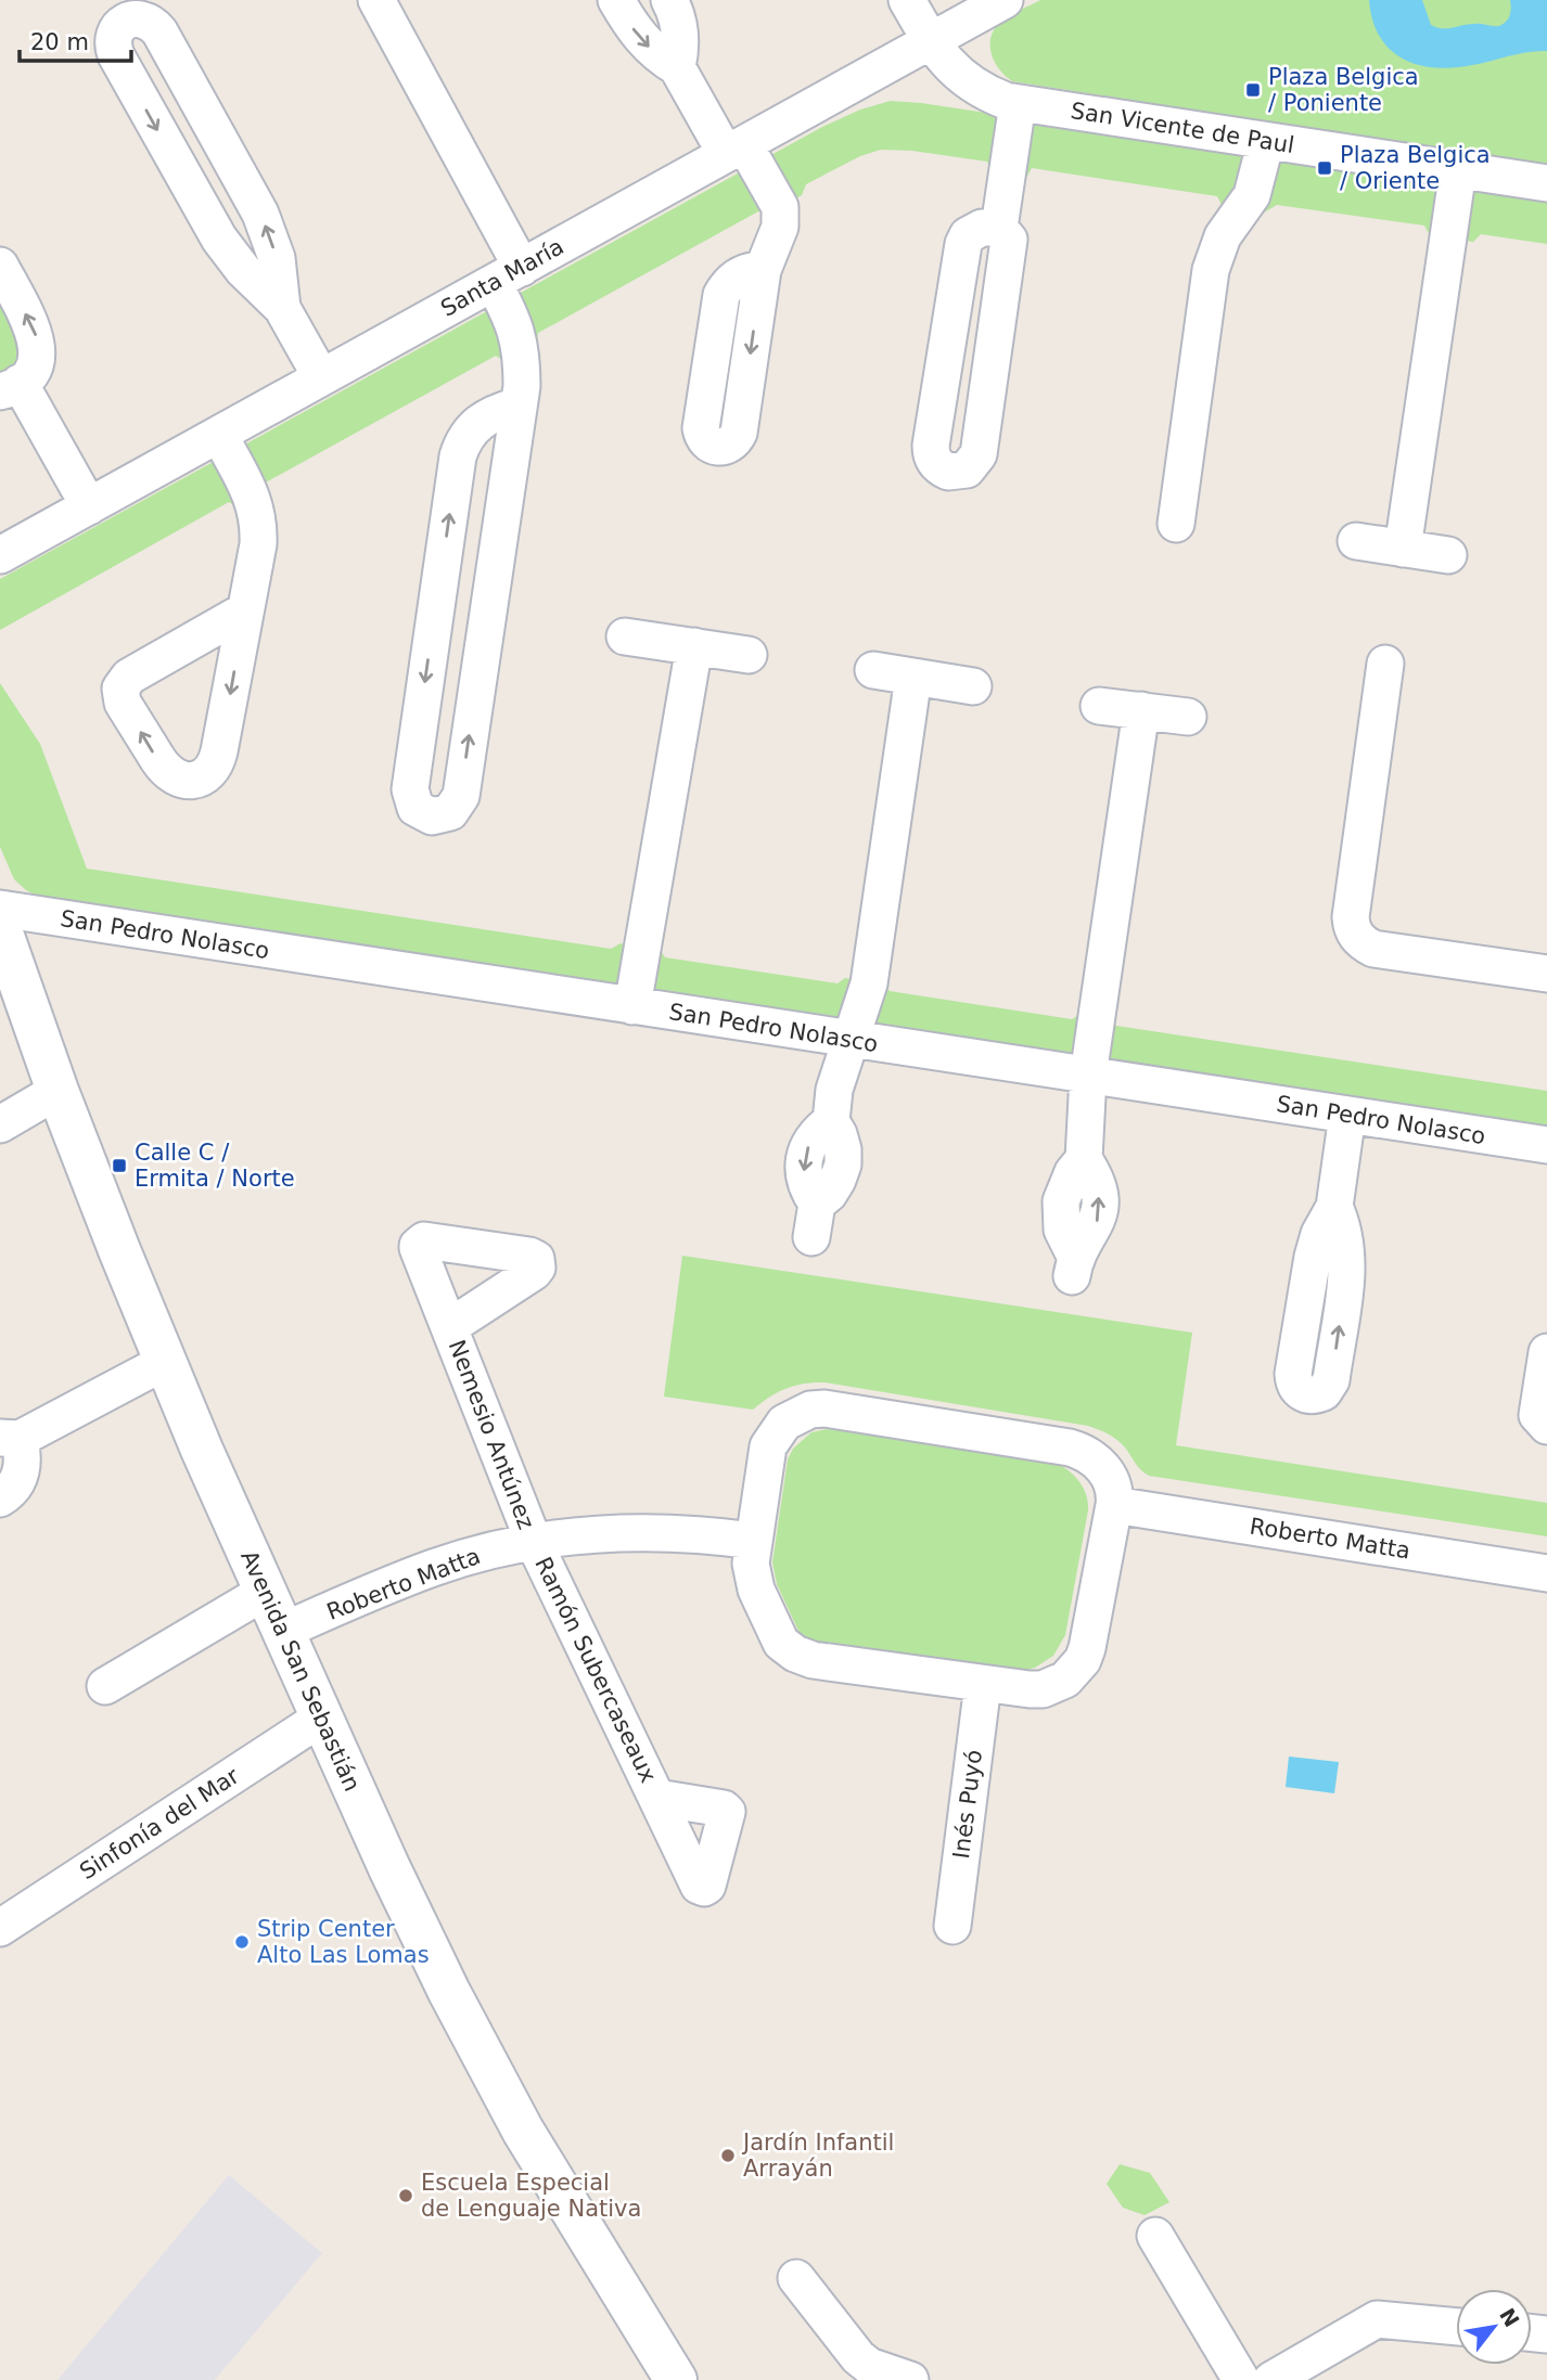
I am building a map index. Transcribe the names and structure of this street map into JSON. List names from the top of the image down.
{
  "streets": {
    "main road": ["Avenida San Sebastián"],
    "street": [
      "San Vicente de Paul",
      "Santa María",
      "San Pedro Nolasco",
      "Nemesio Antúnez",
      "Roberto Matta",
      "Ramón Subercaseaux",
      "Inés Puyó",
      "Sinfonía del Mar"
    ]
  },
  "crossings": [
    ["San Vicente de Paul", "Santa María"],
    ["Nemesio Antúnez", "Roberto Matta"],
    ["Nemesio Antúnez", "Ramón Subercaseaux"],
    ["Roberto Matta", "Ramón Subercaseaux"],
    ["Roberto Matta", "Avenida San Sebastián"],
    ["Avenida San Sebastián", "Sinfonía del Mar"]
  ],
  "places": {
    "transit": ["Plaza Belgica / Poniente", "Plaza Belgica / Oriente", "Calle C / Ermita / Norte"],
    "other": ["Strip Center Alto Las Lomas", "Jardín Infantil Arrayán", "Escuela Especial de Lenguaje Nativa"]
  },
  "scale_bar": "20 m",
  "north": "top right"
}
